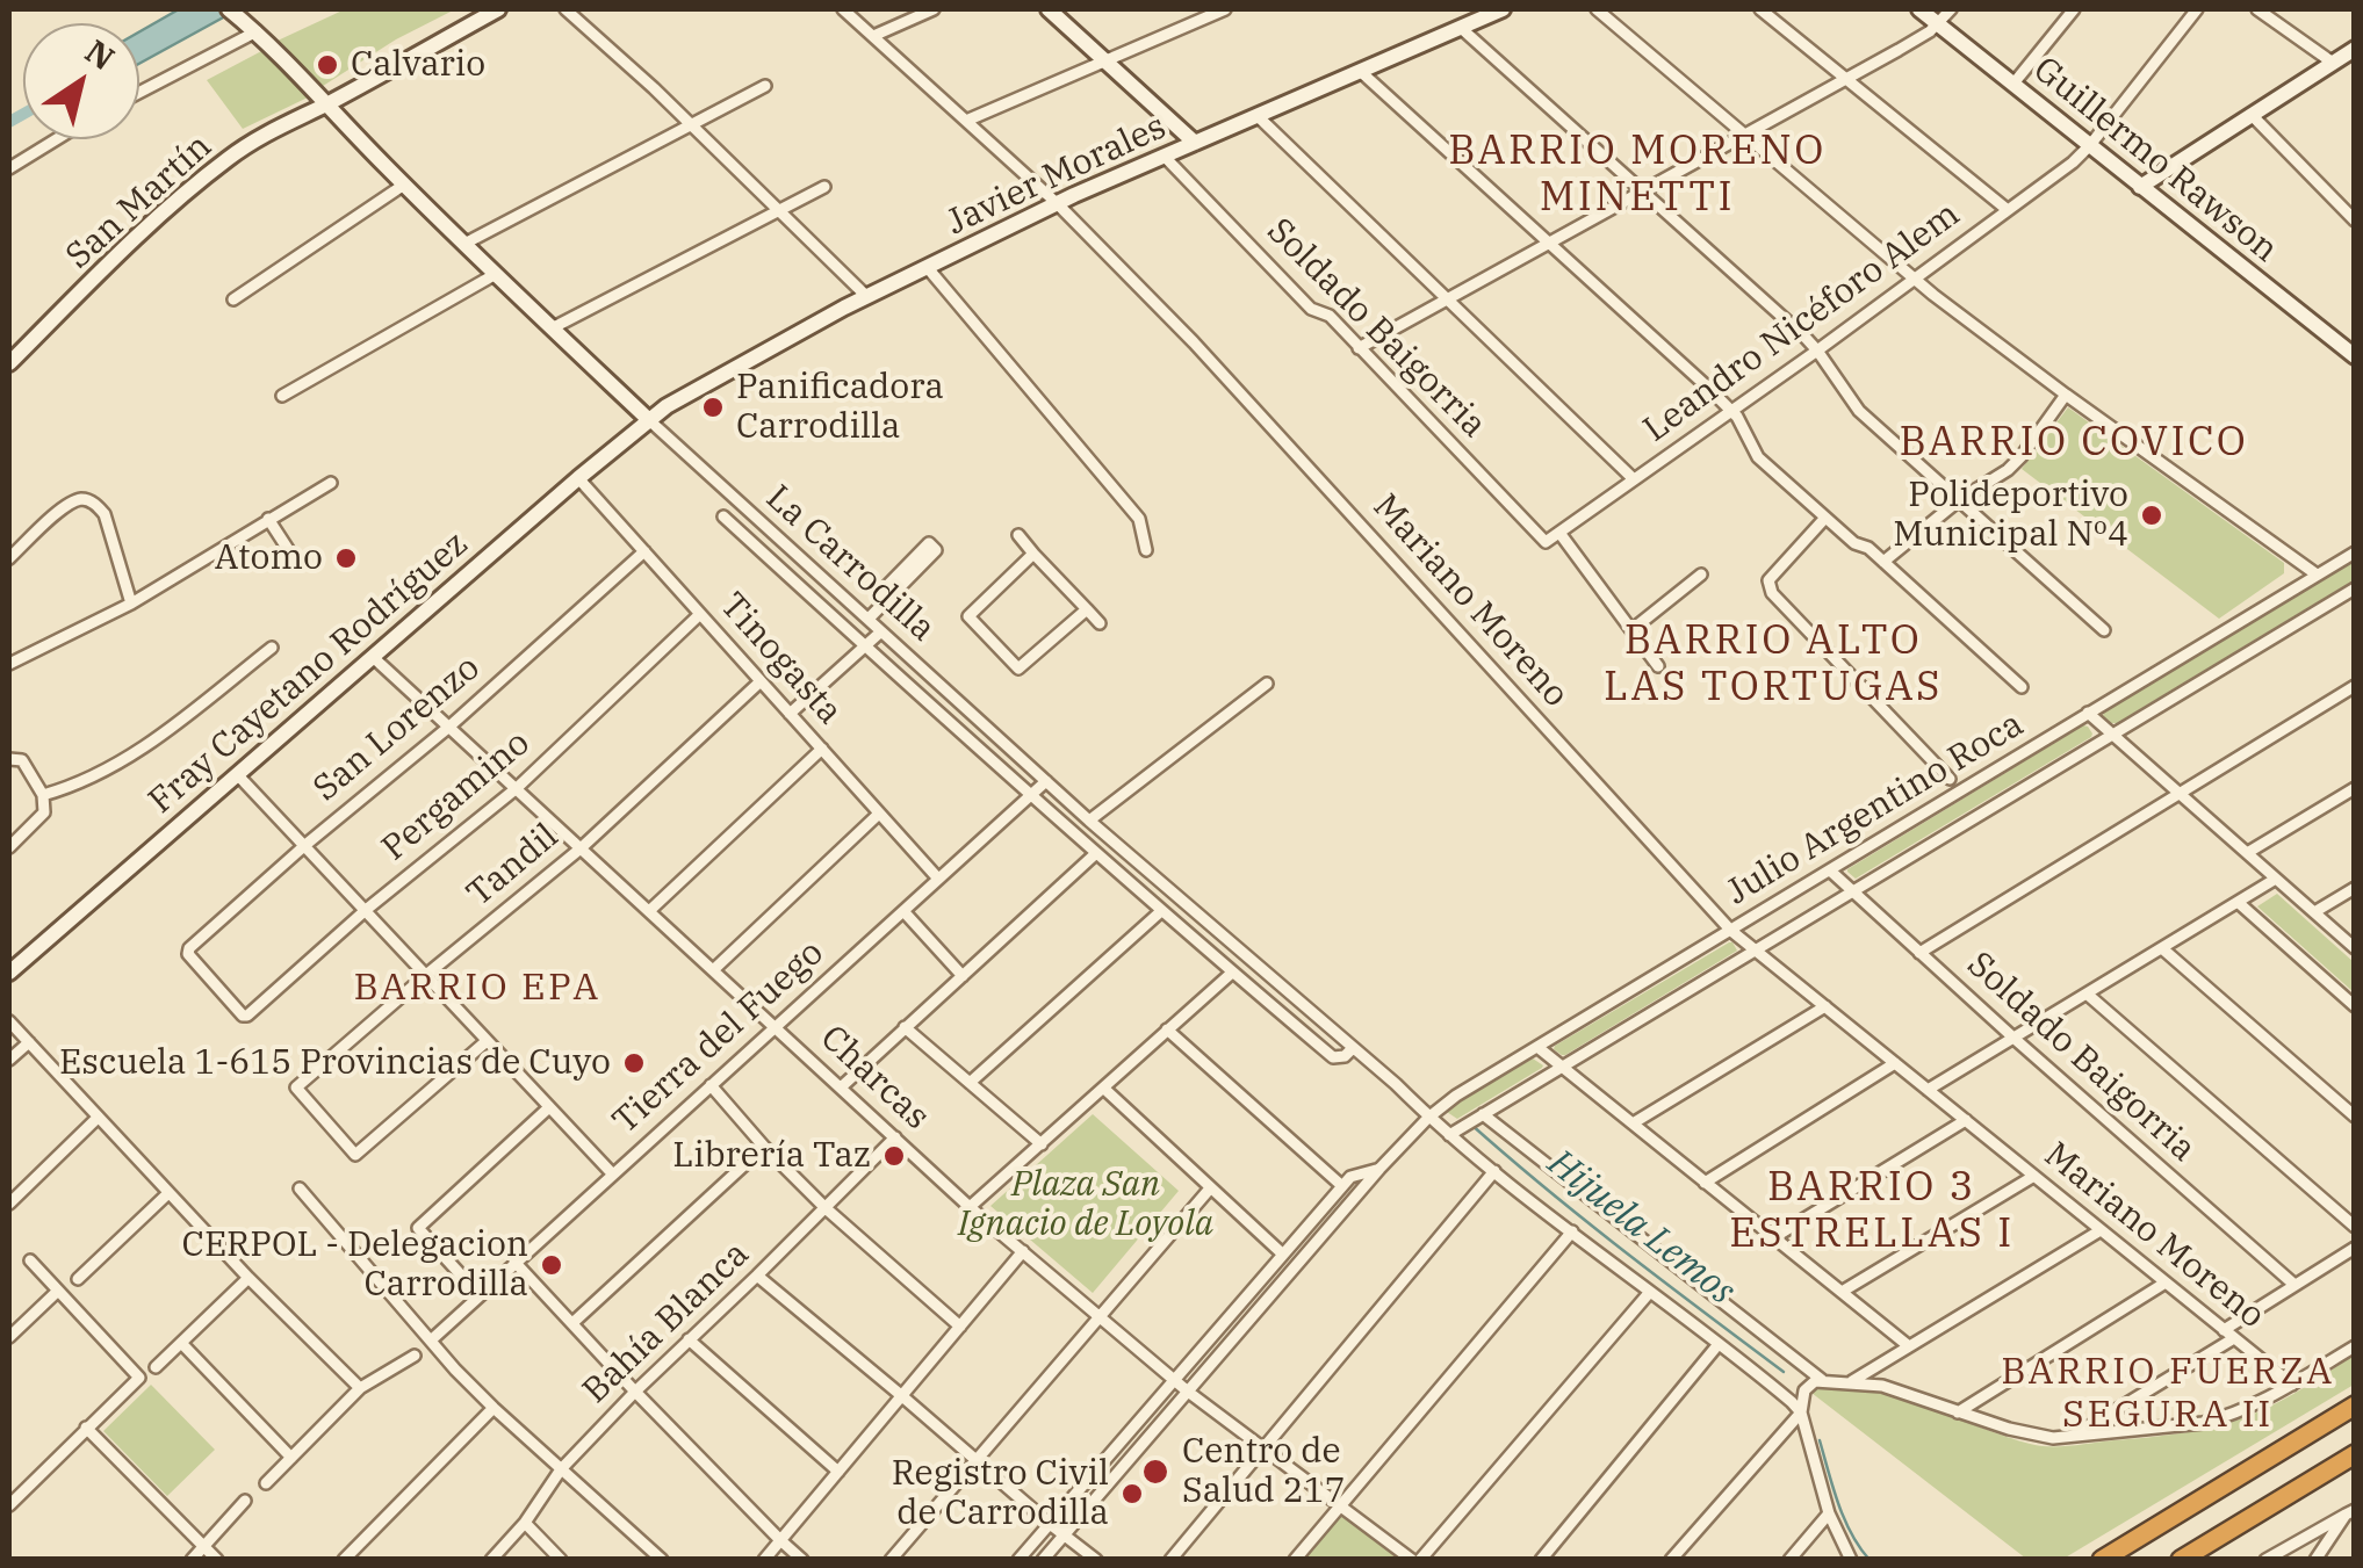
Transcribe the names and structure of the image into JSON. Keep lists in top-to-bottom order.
{
  "streets": {
    "street": [
      "Guillermo Rawson",
      "Javier Morales",
      "San Martín",
      "Leandro Nicéforo Alem",
      "Soldado Baigorria",
      "La Carrodilla",
      "Mariano Moreno",
      "Tinogasta",
      "Fray Cayetano Rodríguez",
      "San Lorenzo",
      "Pergamino",
      "Julio Argentino Roca",
      "Tandil",
      "Tierra del Fuego",
      "Charcas",
      "Bahía Blanca"
    ]
  },
  "crossings": [
    ["Guillermo Rawson", "Leandro Nicéforo Alem"],
    ["Javier Morales", "Soldado Baigorria"],
    ["Javier Morales", "La Carrodilla"],
    ["Javier Morales", "Mariano Moreno"],
    ["Javier Morales", "Fray Cayetano Rodríguez"],
    ["San Martín", "La Carrodilla"],
    ["Leandro Nicéforo Alem", "Soldado Baigorria"],
    ["Soldado Baigorria", "Julio Argentino Roca"],
    ["La Carrodilla", "Fray Cayetano Rodríguez"],
    ["La Carrodilla", "Julio Argentino Roca"],
    ["La Carrodilla", "Tierra del Fuego"],
    ["Mariano Moreno", "Julio Argentino Roca"],
    ["Tinogasta", "Fray Cayetano Rodríguez"],
    ["Tinogasta", "San Lorenzo"],
    ["Tinogasta", "Pergamino"],
    ["Tinogasta", "Tandil"],
    ["Tinogasta", "Tierra del Fuego"],
    ["Fray Cayetano Rodríguez", "Charcas"],
    ["San Lorenzo", "Pergamino"],
    ["San Lorenzo", "Charcas"],
    ["Pergamino", "Charcas"],
    ["Julio Argentino Roca", "Charcas"],
    ["Tandil", "Charcas"],
    ["Tierra del Fuego", "Charcas"],
    ["Charcas", "Bahía Blanca"]
  ],
  "districts": [
    "BARRIO MORENO MINETTI",
    "BARRIO COVICO",
    "BARRIO ALTO LAS TORTUGAS",
    "BARRIO EPA",
    "BARRIO 3 ESTRELLAS I",
    "BARRIO FUERZA SEGURA II"
  ],
  "water": ["Hijuela Lemos"],
  "parks": ["Plaza San Ignacio de Loyola"],
  "places": [
    "Calvario",
    "Panificadora Carrodilla",
    "Polideportivo Municipal Nº4",
    "Atomo",
    "Escuela 1-615 Provincias de Cuyo",
    "Librería Taz",
    "CERPOL - Delegacion Carrodilla",
    "Centro de Salud 217",
    "Registro Civil de Carrodilla"
  ],
  "north": "top right"
}
